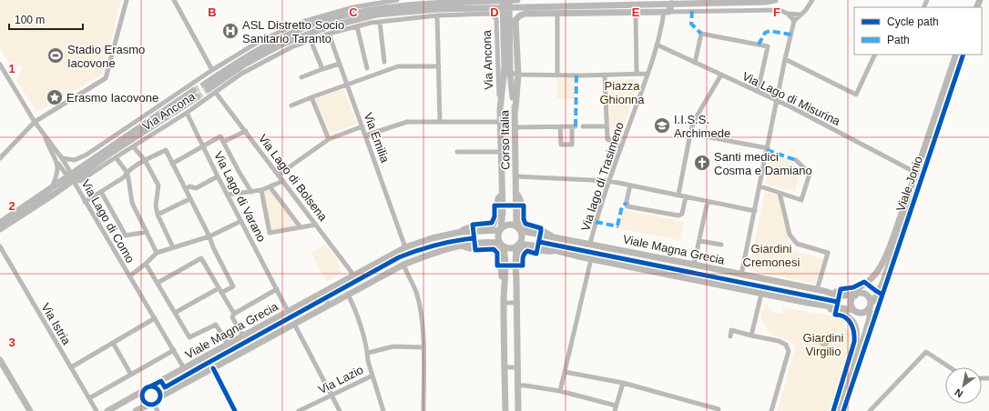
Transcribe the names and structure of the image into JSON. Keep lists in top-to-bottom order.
{
  "streets": {
    "main road": ["Viale Jonio", "Viale Magna Grecia"],
    "street": [
      "Via Ancona",
      "Via Lago di Misurina",
      "Via Emilia",
      "Corso Italia",
      "Via lago di Trasimeno",
      "Via Lago di Bolsena",
      "Via Lago di Varano",
      "Via Lago di Como",
      "Via Istria",
      "Via Lazio"
    ]
  },
  "crossings": [
    ["Via Ancona", "Via Emilia"],
    ["Via Ancona", "Corso Italia"],
    ["Via Ancona", "Via Lago di Bolsena"],
    ["Via Ancona", "Via Lago di Varano"],
    ["Via Ancona", "Via Lago di Como"],
    ["Via Lago di Misurina", "Via lago di Trasimeno"],
    ["Via Lago di Misurina", "Viale Jonio"],
    ["Via Emilia", "Viale Magna Grecia"],
    ["Corso Italia", "Viale Magna Grecia"],
    ["Via lago di Trasimeno", "Viale Magna Grecia"],
    ["Via Lago di Bolsena", "Viale Magna Grecia"],
    ["Viale Jonio", "Viale Magna Grecia"],
    ["Via Lago di Varano", "Via Lago di Como"],
    ["Via Lago di Varano", "Viale Magna Grecia"],
    ["Via Lago di Como", "Viale Magna Grecia"],
    ["Viale Magna Grecia", "Via Lazio"]
  ],
  "parks": ["Piazza Ghionna", "Giardini Cremonesi", "Giardini Virgilio"],
  "places": {
    "hospital": ["ASL Distretto Socio Sanitario Taranto"],
    "sports": ["Stadio Erasmo Iacovone"],
    "place": ["Erasmo Iacovone"],
    "school or university": ["I.I.S.S. Archimede"],
    "church": ["Santi medici Cosma e Damiano"]
  },
  "legend": ["Cycle path", "Path"],
  "scale_bar": "100 m",
  "north": "bottom left",
  "grid": {
    "columns": [
      "B",
      "C",
      "D",
      "E",
      "F"
    ],
    "rows": ["1", "2", "3"]
  }
}
